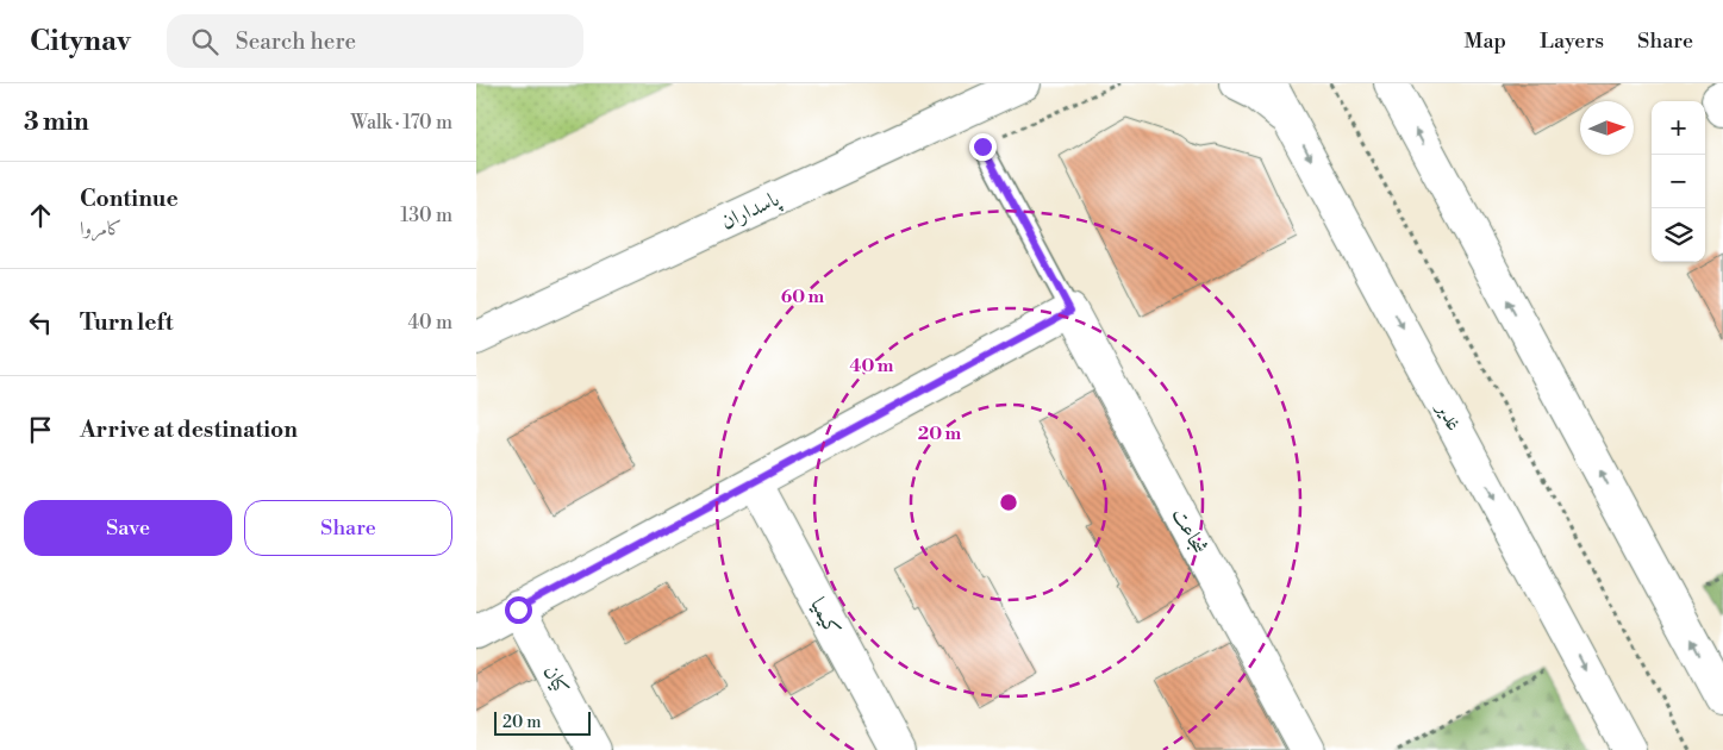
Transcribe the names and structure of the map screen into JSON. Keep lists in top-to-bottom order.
{
  "streets": {
    "main road": [
      "پاسداران",
      "غدیر",
      "شجاعت",
      "کیمیا",
      "کیان"
    ]
  },
  "scale_bar": "20 m",
  "north": "right",
  "page": {
    "header": "Citynav",
    "search": "Search here",
    "nav": ["Map", "Layers", "Share"],
    "heading": ["3 min", "Walk · 170 m"],
    "map_buttons": ["+", "−"],
    "list": [
      ["Continue", "کامروا", "130 m"],
      ["Turn left", "40 m"],
      "Arrive at destination"
    ],
    "buttons": ["Save", "Share"],
    "scale": "20 m"
  },
  "rings": ["60 m", "40 m", "20 m"]
}
